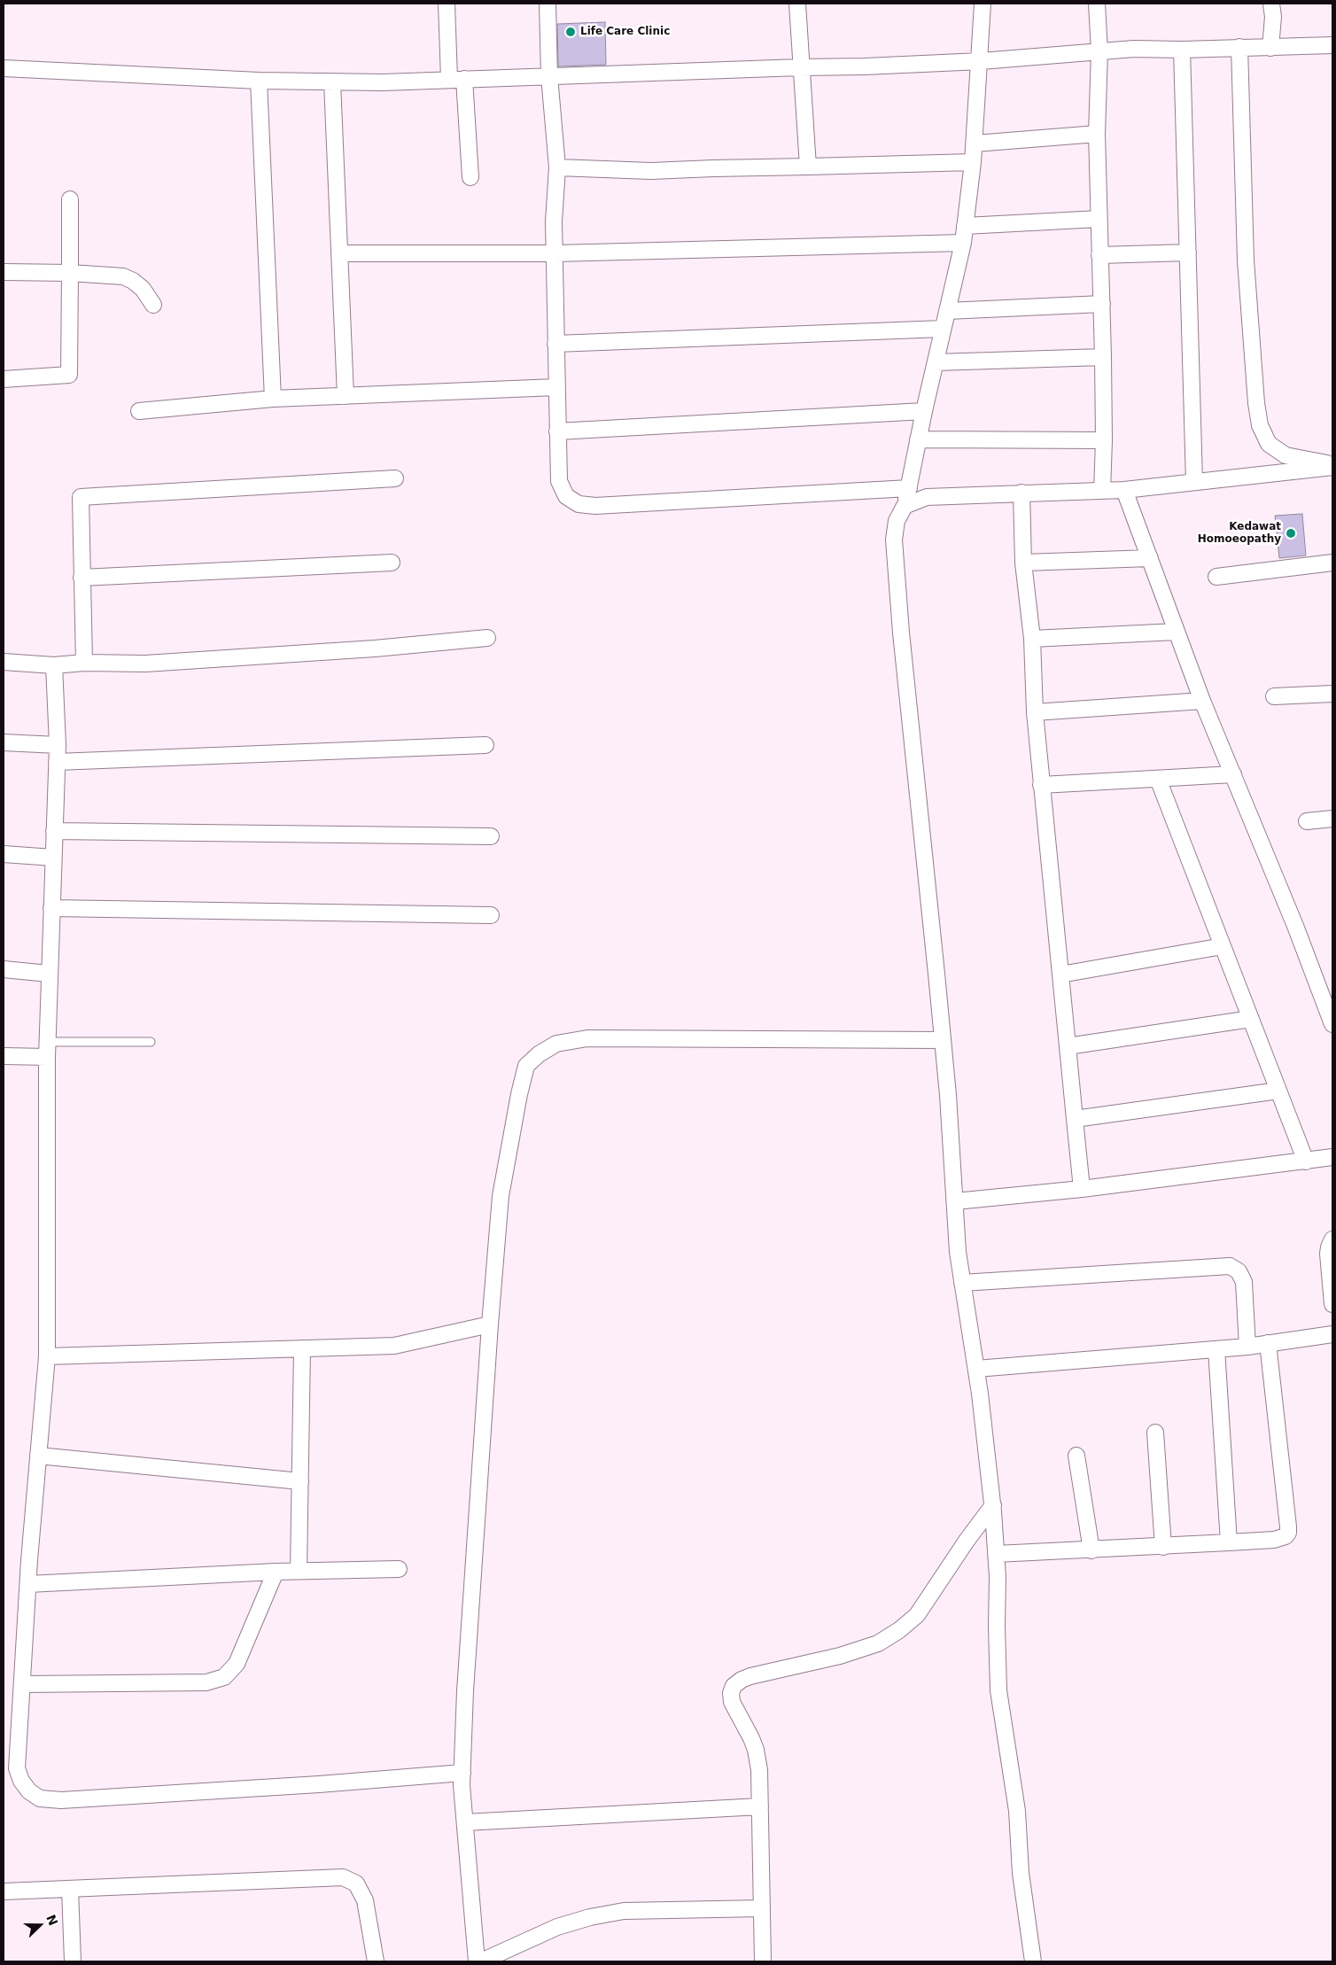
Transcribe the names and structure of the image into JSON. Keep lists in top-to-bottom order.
{
  "places": ["Life Care Clinic", "Kedawat Homoeopathy"],
  "north": "right"
}
